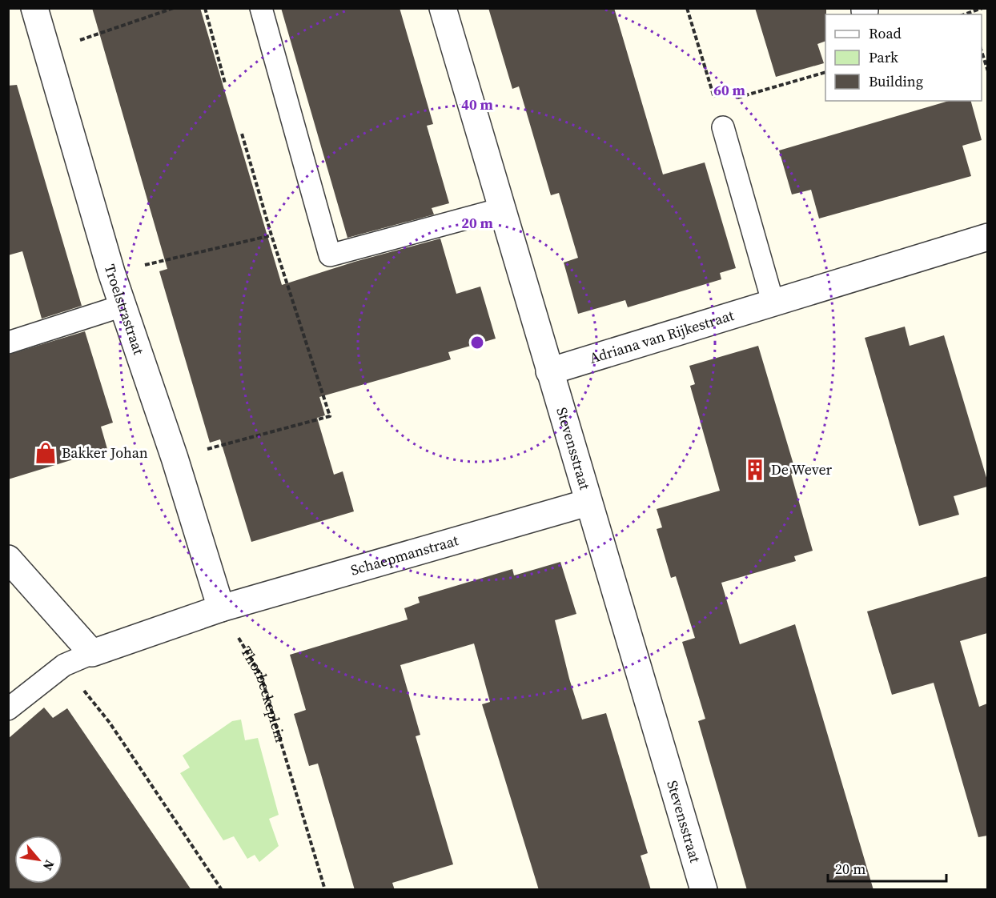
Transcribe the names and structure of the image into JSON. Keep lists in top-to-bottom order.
{
  "streets": {
    "street": [
      "Troelstrastraat",
      "Adriana van Rijkestraat",
      "Stevensstraat",
      "Schaepmanstraat"
    ],
    "path": ["Thorbeckeplein"]
  },
  "crossings": [
    ["Troelstrastraat", "Schaepmanstraat"],
    ["Troelstrastraat", "Thorbeckeplein"],
    ["Adriana van Rijkestraat", "Stevensstraat"],
    ["Stevensstraat", "Schaepmanstraat"],
    ["Schaepmanstraat", "Thorbeckeplein"]
  ],
  "places": {
    "shop": ["Bakker Johan"],
    "building": ["De Wever"]
  },
  "legend": ["Road", "Park", "Building"],
  "scale_bar": "20 m",
  "north": "bottom right",
  "rings": ["60 m", "40 m", "20 m"]
}
